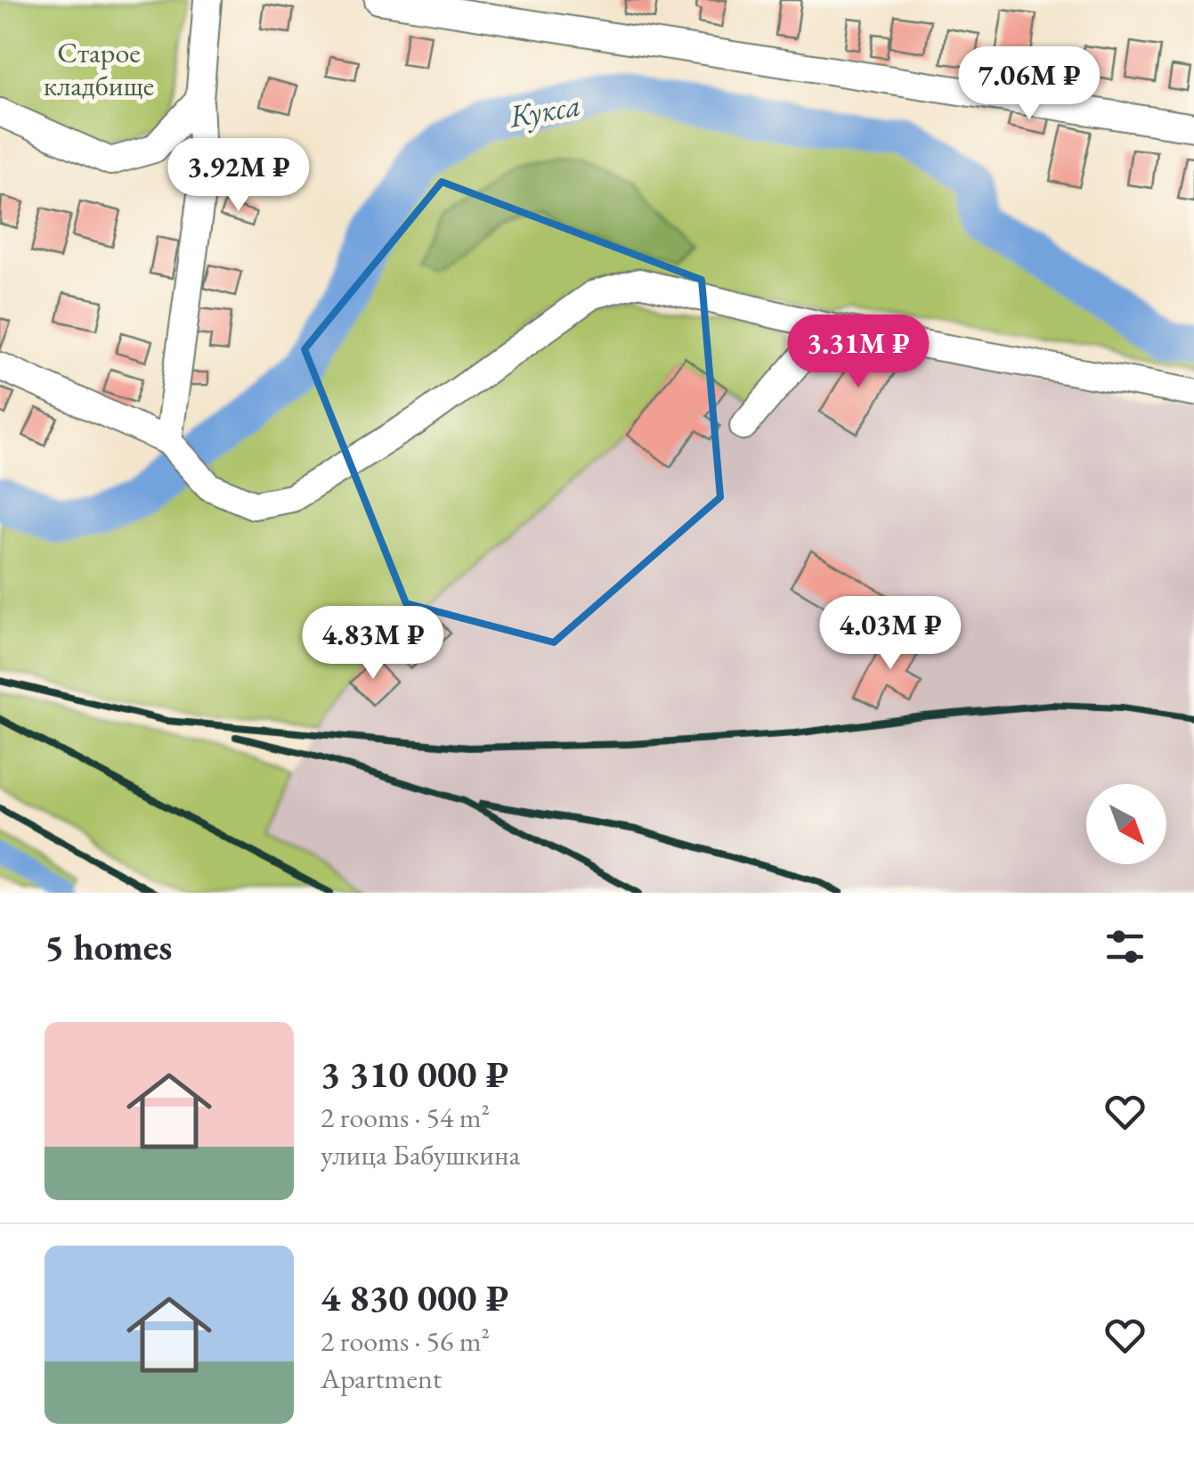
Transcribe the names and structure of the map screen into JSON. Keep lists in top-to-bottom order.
{
  "water": ["Кукса"],
  "parks": ["Старое кладбище"],
  "north": "bottom right",
  "page": {
    "price": [
      "7.06M ₽",
      "3.92M ₽",
      "3.31M ₽",
      "4.03M ₽",
      "4.83M ₽"
    ],
    "heading": "5 homes",
    "list": [
      {
        "name": "3 310 000 ₽",
        "note": "2 rooms · 54 m² · улица Бабушкина"
      },
      {
        "name": "4 830 000 ₽",
        "note": "2 rooms · 56 m² · Apartment"
      }
    ]
  }
}
